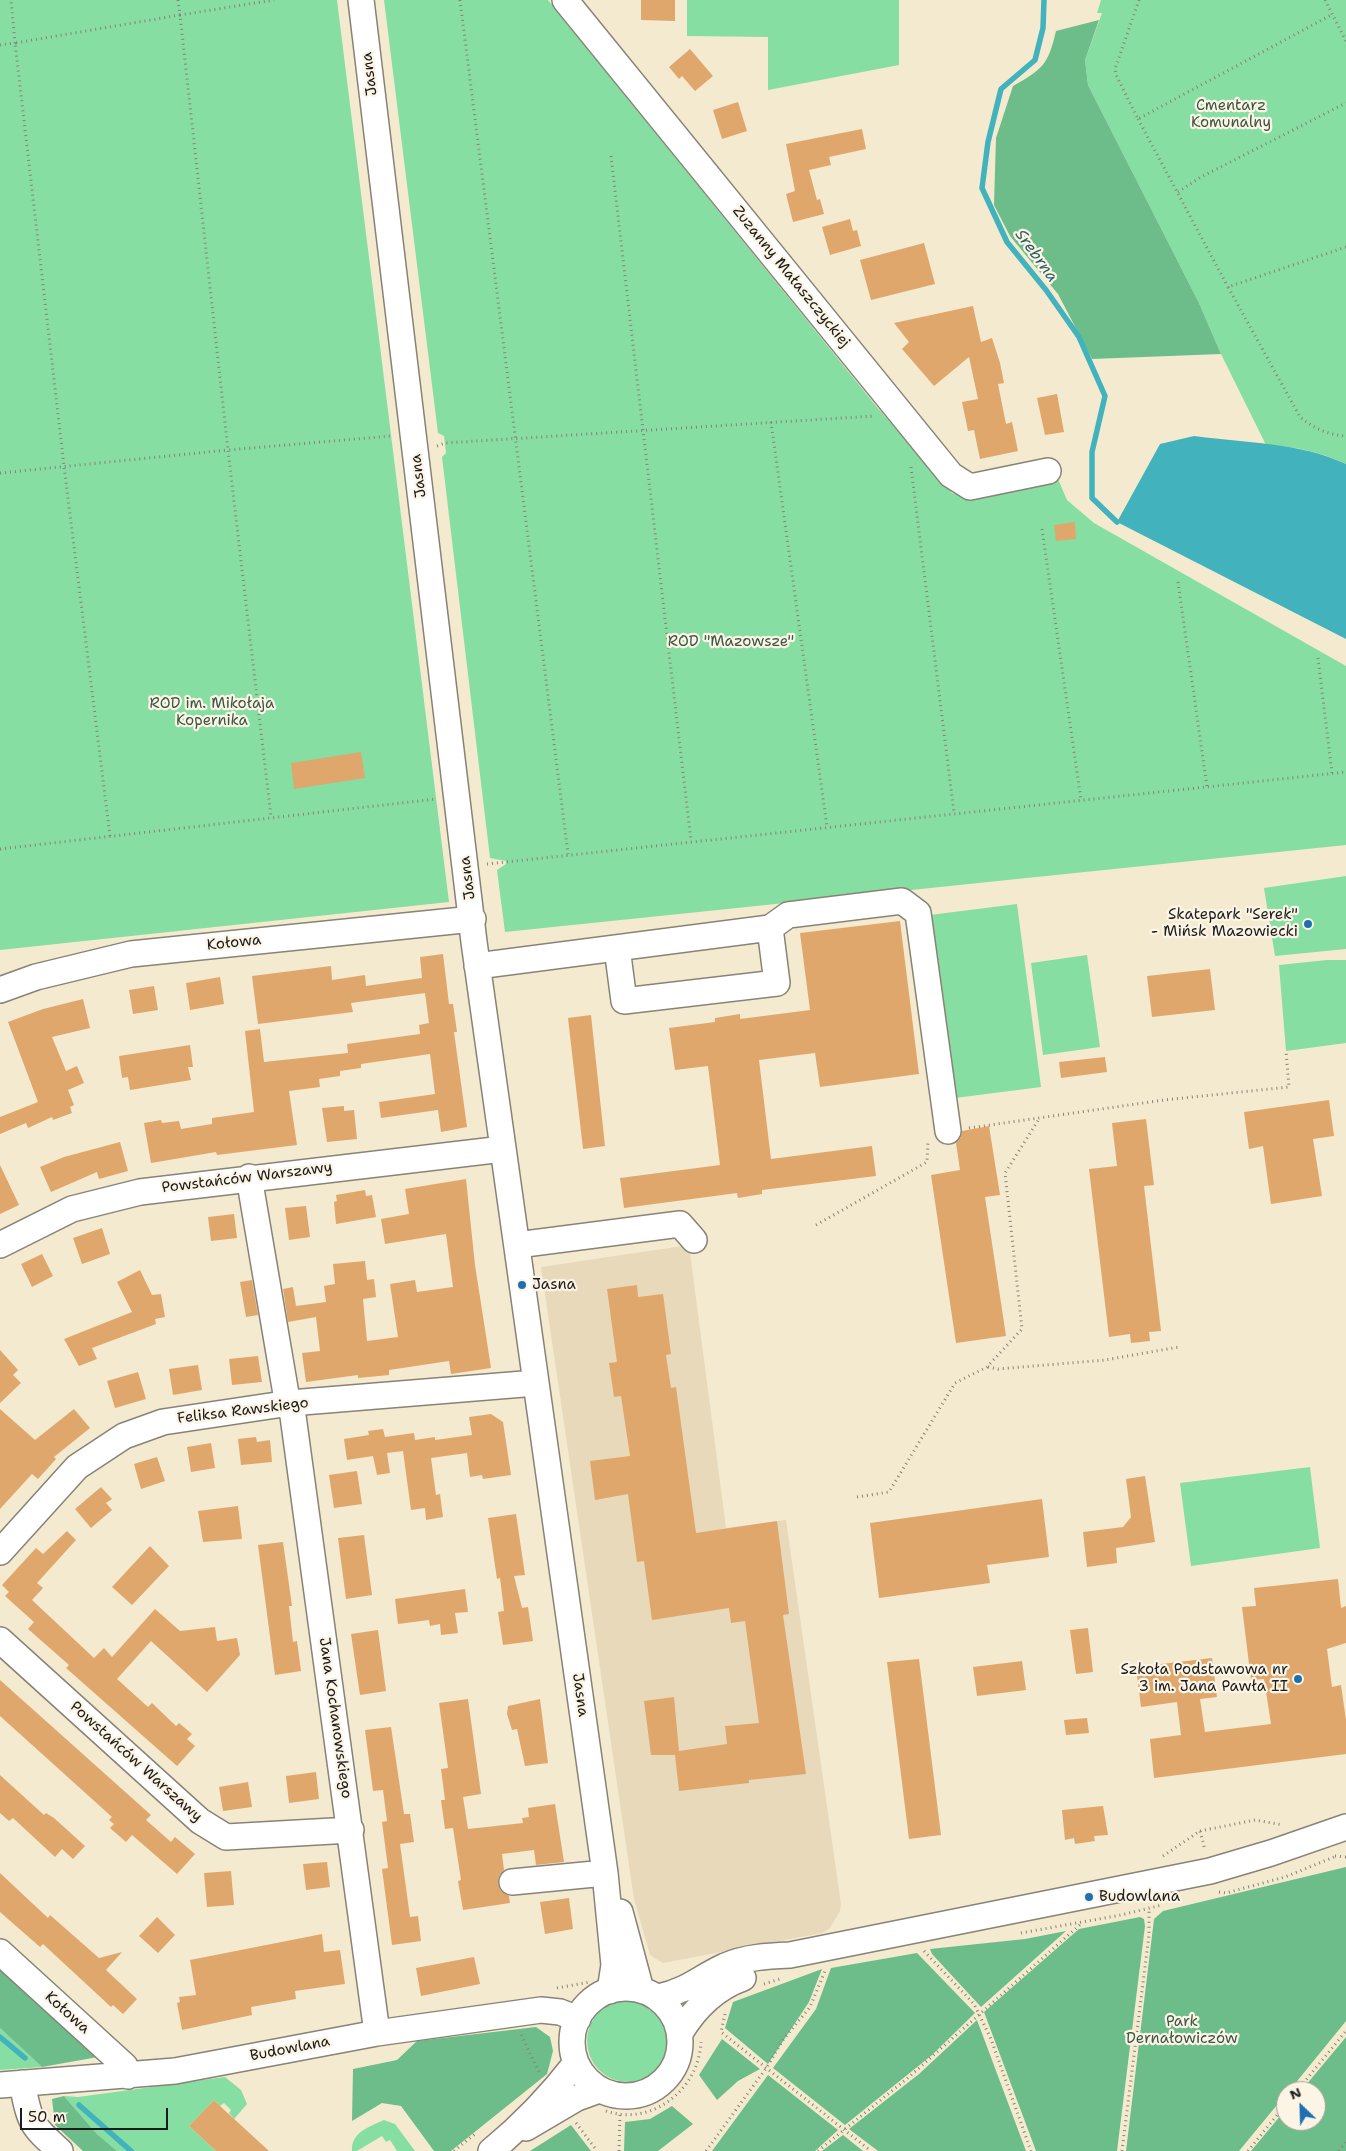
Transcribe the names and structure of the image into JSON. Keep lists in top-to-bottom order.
{
  "streets": {
    "street": [
      "Jasna",
      "Zuzanny Małaszczyckiej",
      "Kołowa",
      "Powstańców Warszawy",
      "Feliksa Rawskiego",
      "Jana Kochanowskiego",
      "Budowlana"
    ]
  },
  "crossings": [
    ["Jasna", "Kołowa"],
    ["Jasna", "Powstańców Warszawy"],
    ["Jasna", "Feliksa Rawskiego"],
    ["Jasna", "Budowlana"],
    ["Kołowa", "Budowlana"],
    ["Powstańców Warszawy", "Jana Kochanowskiego"],
    ["Feliksa Rawskiego", "Jana Kochanowskiego"],
    ["Jana Kochanowskiego", "Budowlana"]
  ],
  "water": ["Srebrna"],
  "parks": [
    "Cmentarz Komunalny",
    "ROD \"Mazowsze\"",
    "ROD im. Mikołaja Kopernika",
    "Park Dernałowiczów"
  ],
  "places": [
    "Skatepark \"Serek\" - Mińsk Mazowiecki",
    "Jasna",
    "Szkoła Podstawowa nr 3 im. Jana Pawła II",
    "Budowlana"
  ],
  "scale_bar": "50 m",
  "north": "top left"
}
